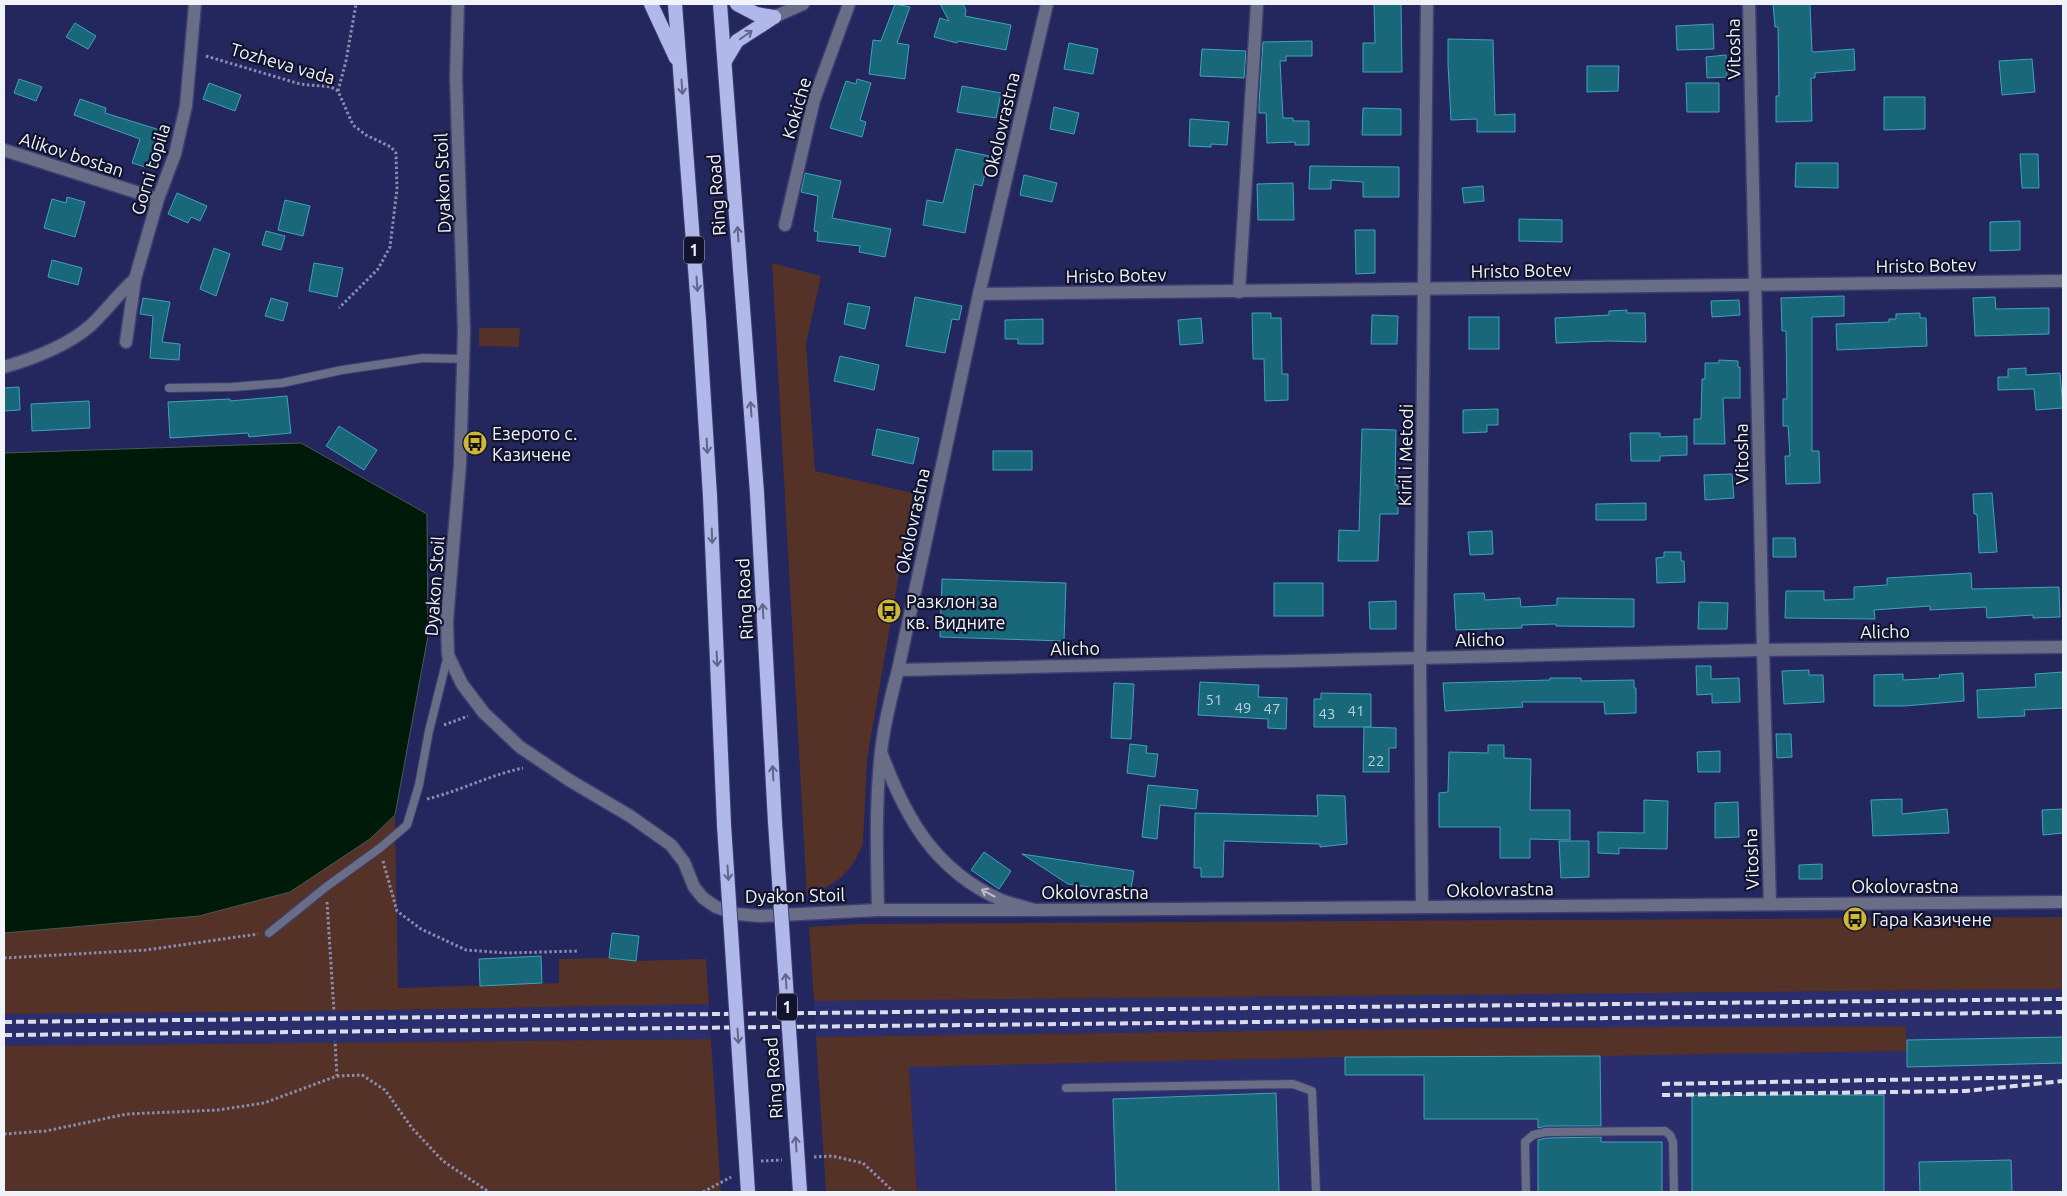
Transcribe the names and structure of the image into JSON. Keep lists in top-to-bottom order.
{
  "streets": {
    "highway": ["Ring Road", "1"],
    "street": [
      "Vitosha",
      "Kokiche",
      "Okolovrastna",
      "Alikov bostan",
      "Gorni topila",
      "Dyakon Stoil",
      "Hristo Botev",
      "Kiril i Metodi",
      "Alicho"
    ],
    "path": ["Tozheva vada"]
  },
  "crossings": [
    ["Vitosha", "Okolovrastna"],
    ["Vitosha", "Hristo Botev"],
    ["Vitosha", "Alicho"],
    ["Tozheva vada", "Gorni topila"],
    ["Okolovrastna", "Dyakon Stoil"],
    ["Okolovrastna", "Hristo Botev"],
    ["Okolovrastna", "Kiril i Metodi"],
    ["Okolovrastna", "Alicho"],
    ["Alikov bostan", "Gorni topila"],
    ["Hristo Botev", "Kiril i Metodi"],
    ["Kiril i Metodi", "Alicho"]
  ],
  "places": {
    "bus stop": ["Езерото с. Казичене", "Разклон за кв. Видните", "Гара Казичене"]
  },
  "house_numbers": [
    "51",
    "49",
    "47",
    "41",
    "43",
    "22"
  ]
}
